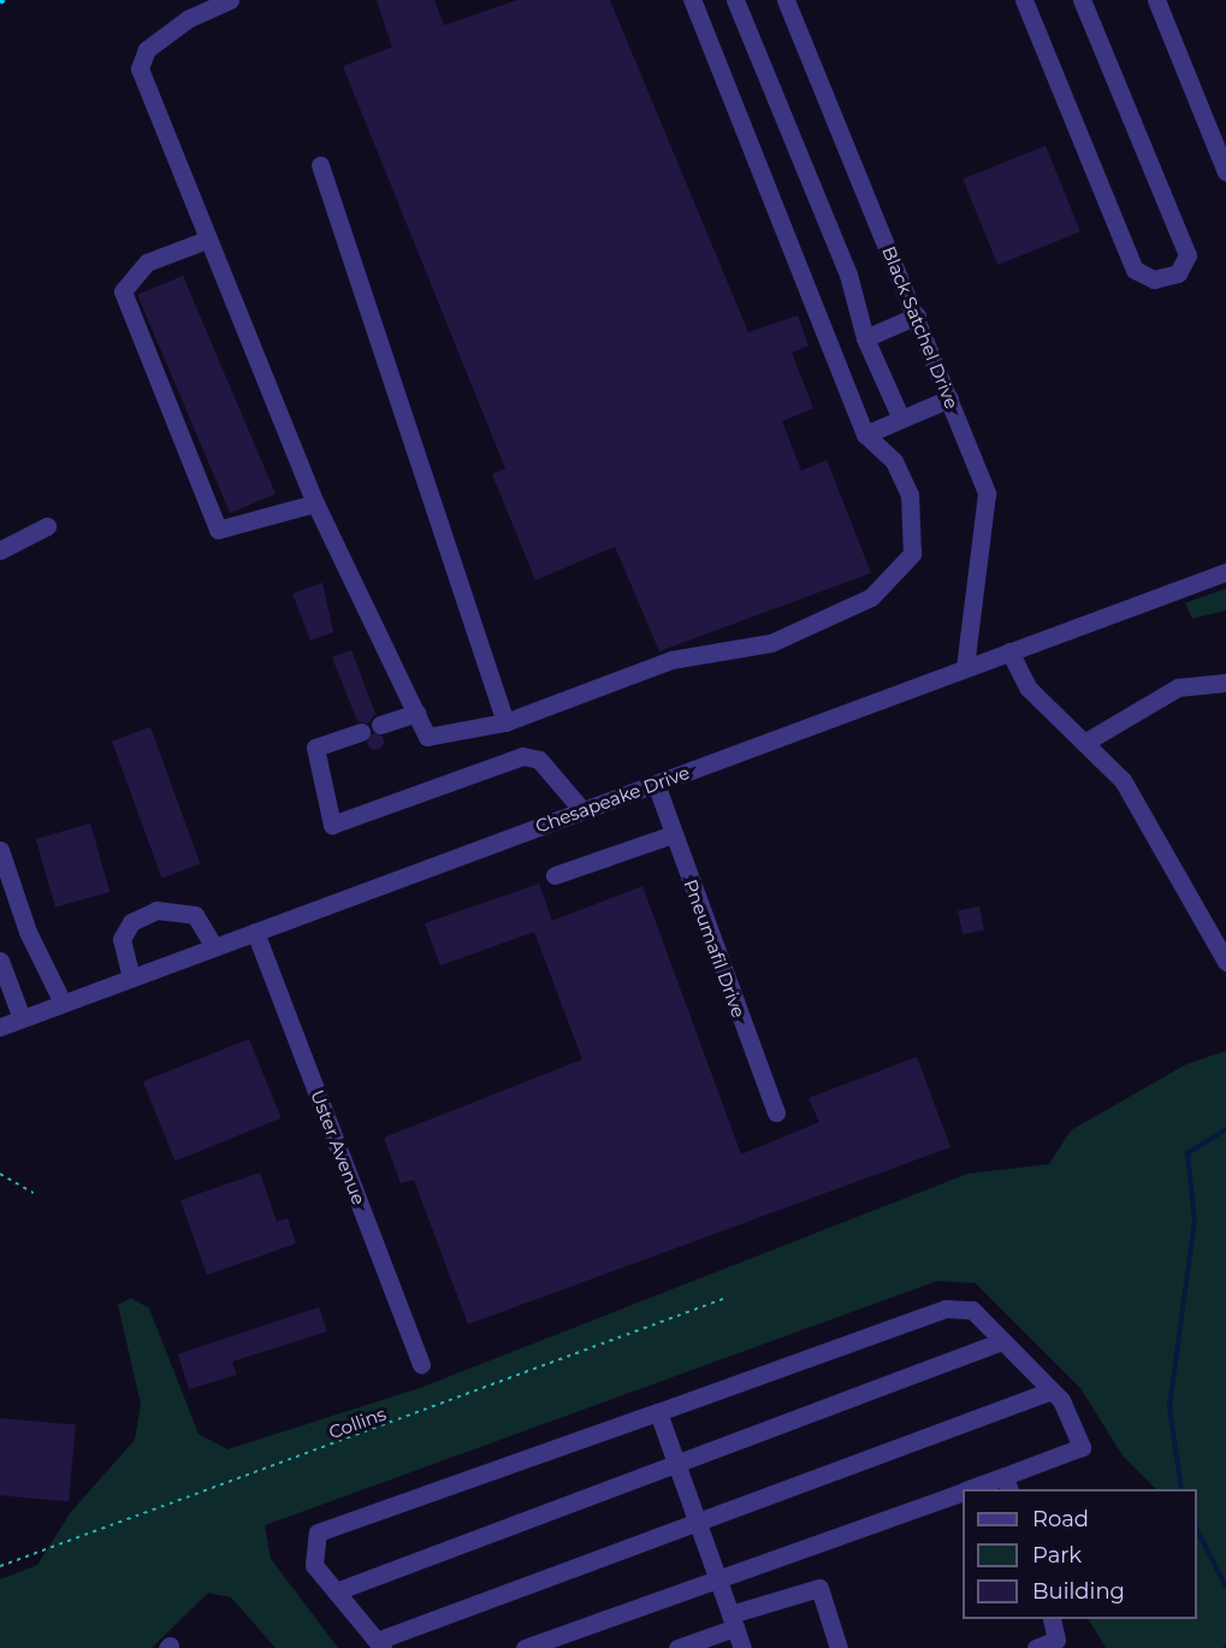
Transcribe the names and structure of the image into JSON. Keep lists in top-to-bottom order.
{
  "streets": {
    "street": [
      "Black Satchel Drive",
      "Chesapeake Drive",
      "Pneumafil Drive",
      "Uster Avenue"
    ],
    "path": ["Collins"]
  },
  "crossings": [
    ["Black Satchel Drive", "Chesapeake Drive"],
    ["Chesapeake Drive", "Pneumafil Drive"],
    ["Chesapeake Drive", "Uster Avenue"]
  ],
  "legend": ["Road", "Park", "Building"]
}
